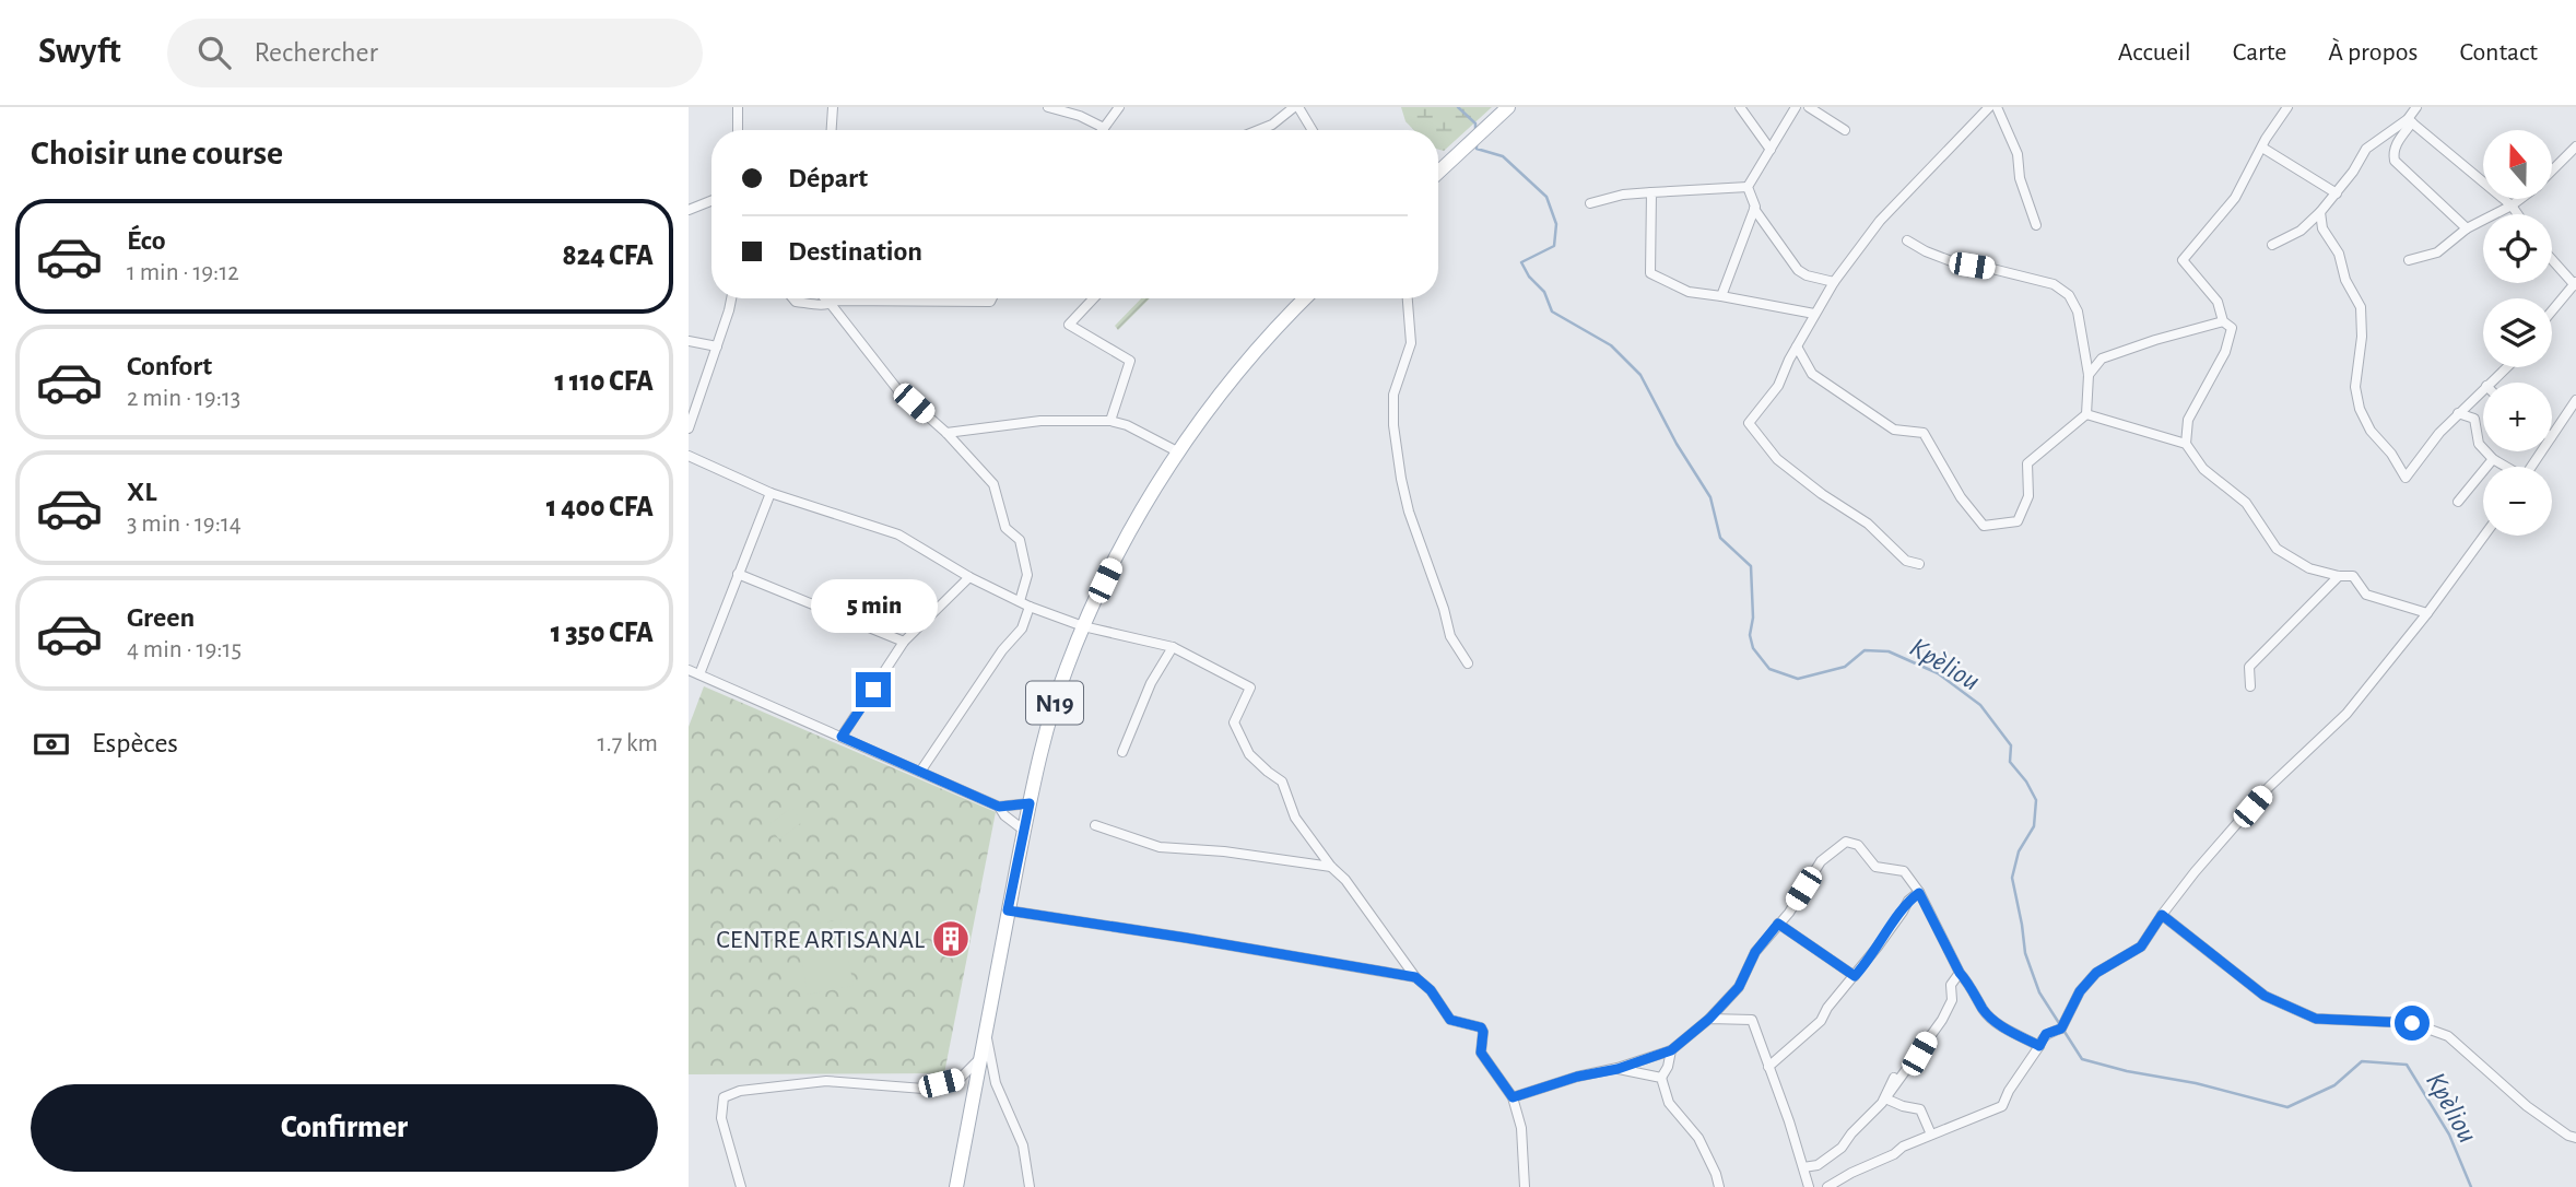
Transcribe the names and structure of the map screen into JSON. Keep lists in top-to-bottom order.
{
  "streets": {
    "main road": ["N19"]
  },
  "water": ["Kpèliou"],
  "places": {
    "building": ["CENTRE ARTISANAL"]
  },
  "north": "top",
  "page": {
    "header": "Swyft",
    "search": "Rechercher",
    "nav": [
      "Accueil",
      "Carte",
      "À propos",
      "Contact"
    ],
    "heading": "Choisir une course",
    "map_buttons": ["+", "−"],
    "banner": ["Départ", "Destination"],
    "list": [
      {
        "name": "Éco",
        "note": "1 min · 19:12",
        "value": "824 CFA"
      },
      {
        "name": "Confort",
        "note": "2 min · 19:13",
        "value": "1 110 CFA"
      },
      {
        "name": "XL",
        "note": "3 min · 19:14",
        "value": "1 400 CFA"
      },
      {
        "name": "Green",
        "note": "4 min · 19:15",
        "value": "1 350 CFA"
      }
    ],
    "bubble": "5 min",
    "pay": ["Espèces", "1.7 km"],
    "buttons": "Confirmer"
  }
}
